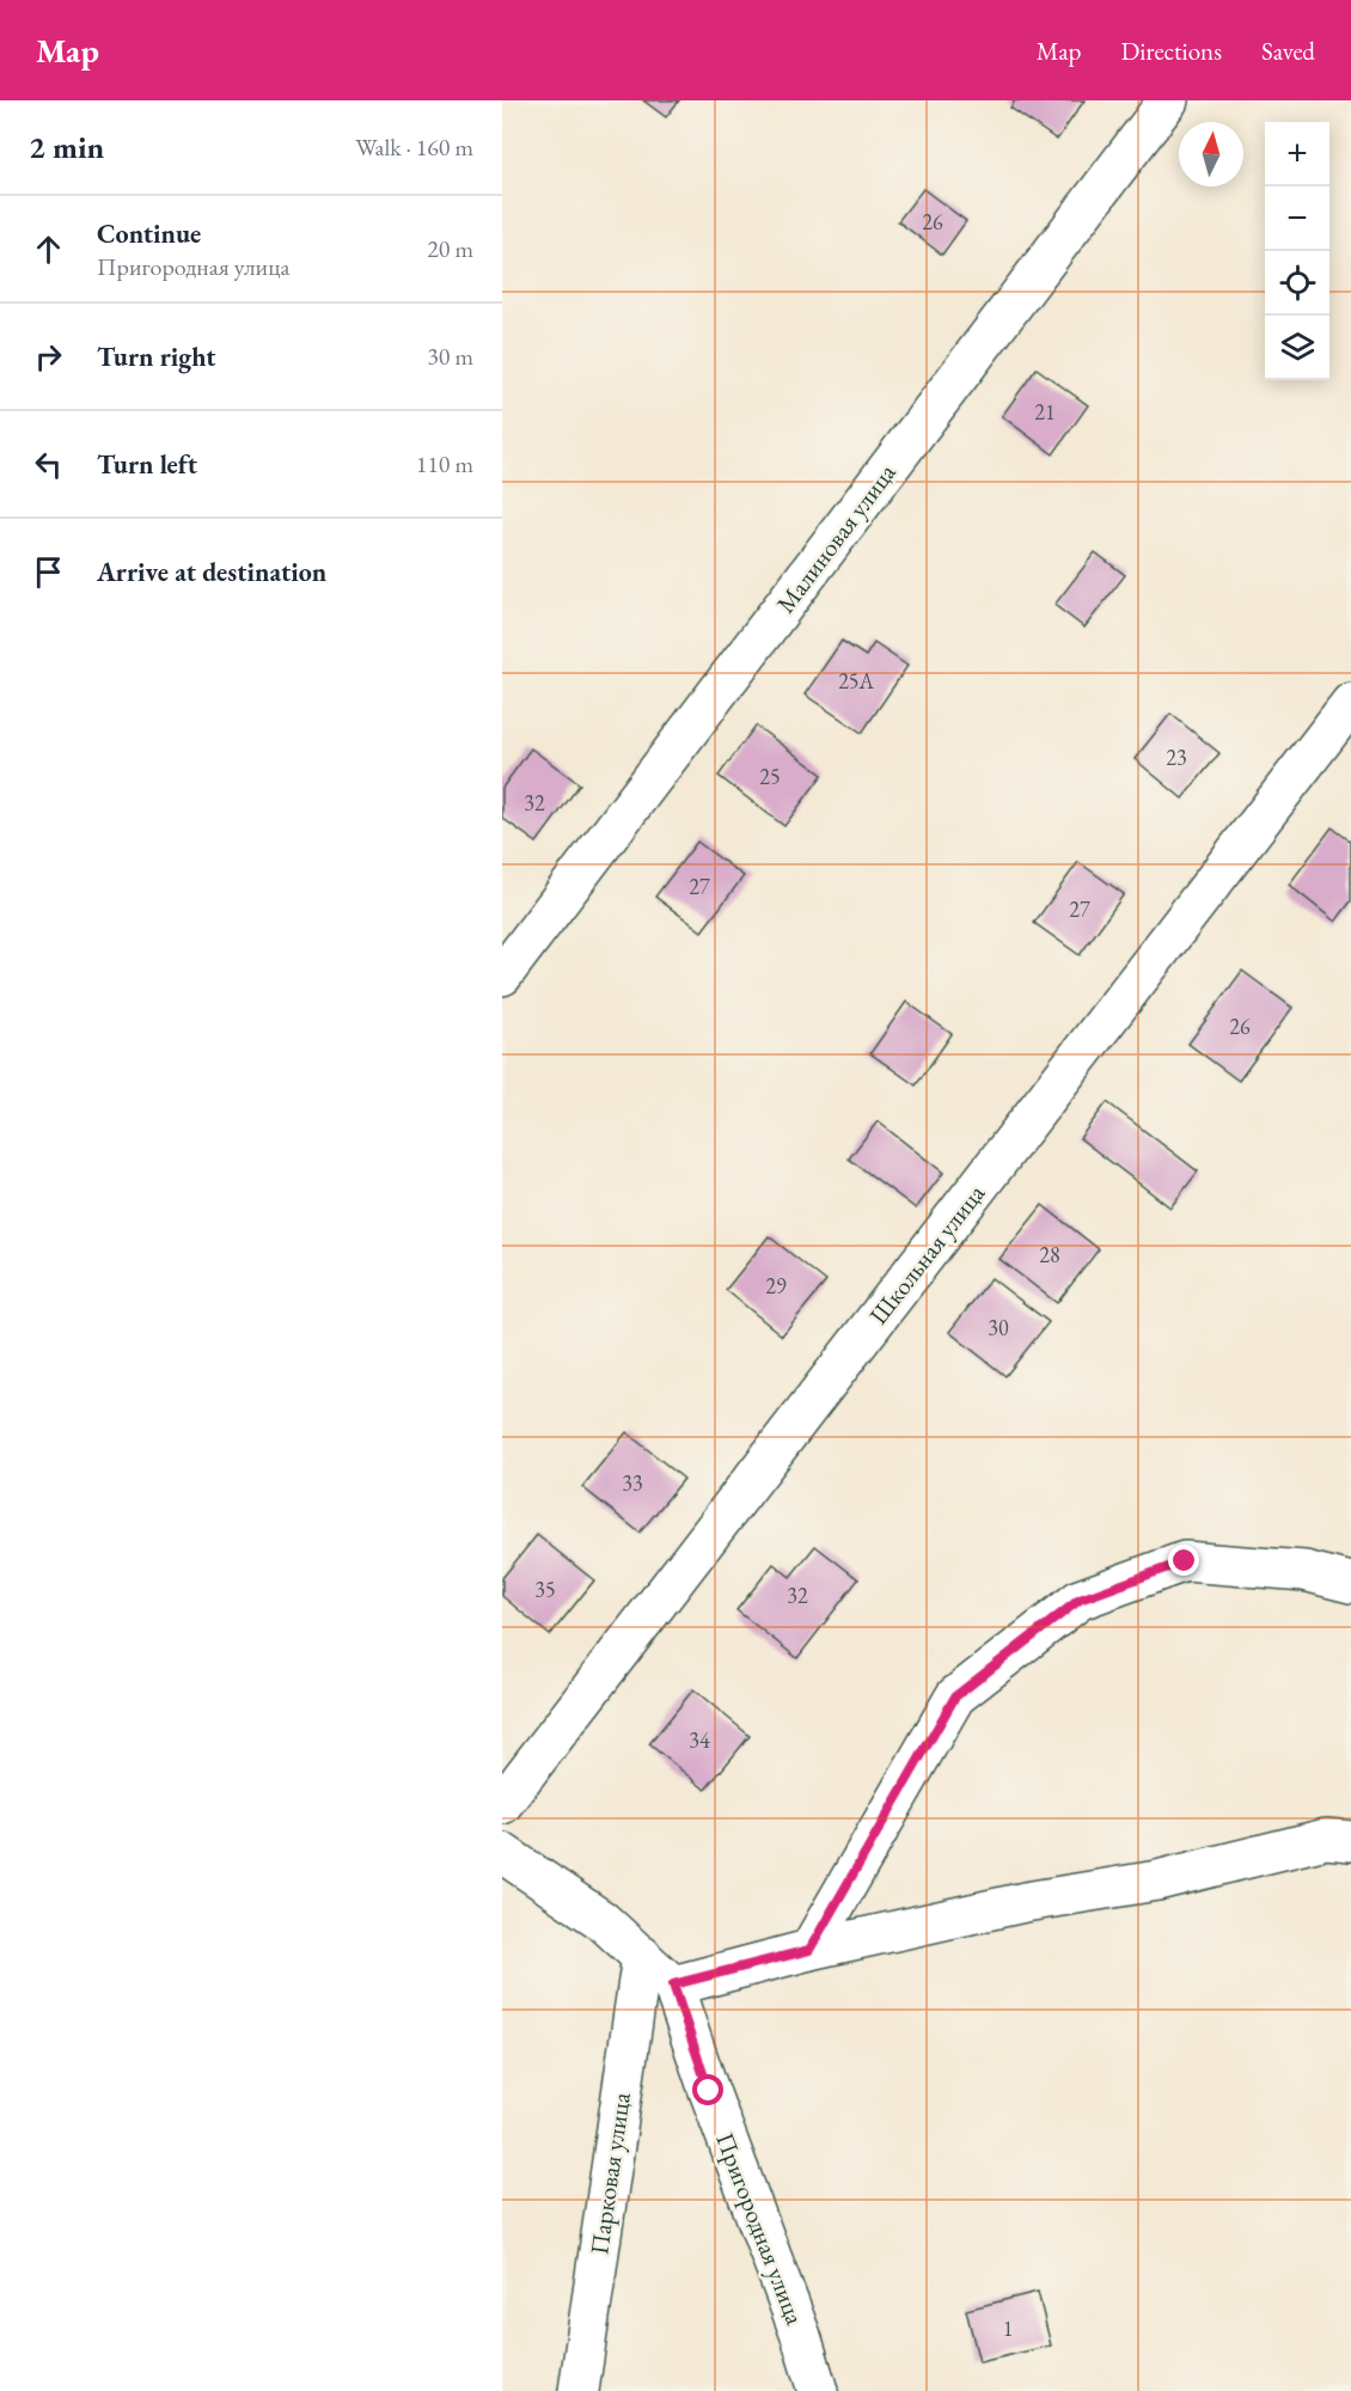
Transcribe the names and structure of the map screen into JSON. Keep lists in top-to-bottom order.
{
  "streets": {
    "street": [
      "Малиновая улица",
      "Школьная улица",
      "Парковая улица",
      "Пригородная улица"
    ]
  },
  "house_numbers": [
    "26",
    "21",
    "25А",
    "23",
    "25",
    "32",
    "27",
    "27",
    "26",
    "28",
    "29",
    "30",
    "33",
    "35",
    "32",
    "34",
    "1"
  ],
  "north": "top",
  "page": {
    "header": "Map",
    "nav": ["Map", "Directions", "Saved"],
    "heading": ["2 min", "Walk · 160 m"],
    "map_buttons": ["+", "−"],
    "list": [
      ["Continue", "Пригородная улица", "20 m"],
      ["Turn right", "30 m"],
      ["Turn left", "110 m"],
      "Arrive at destination"
    ]
  }
}
